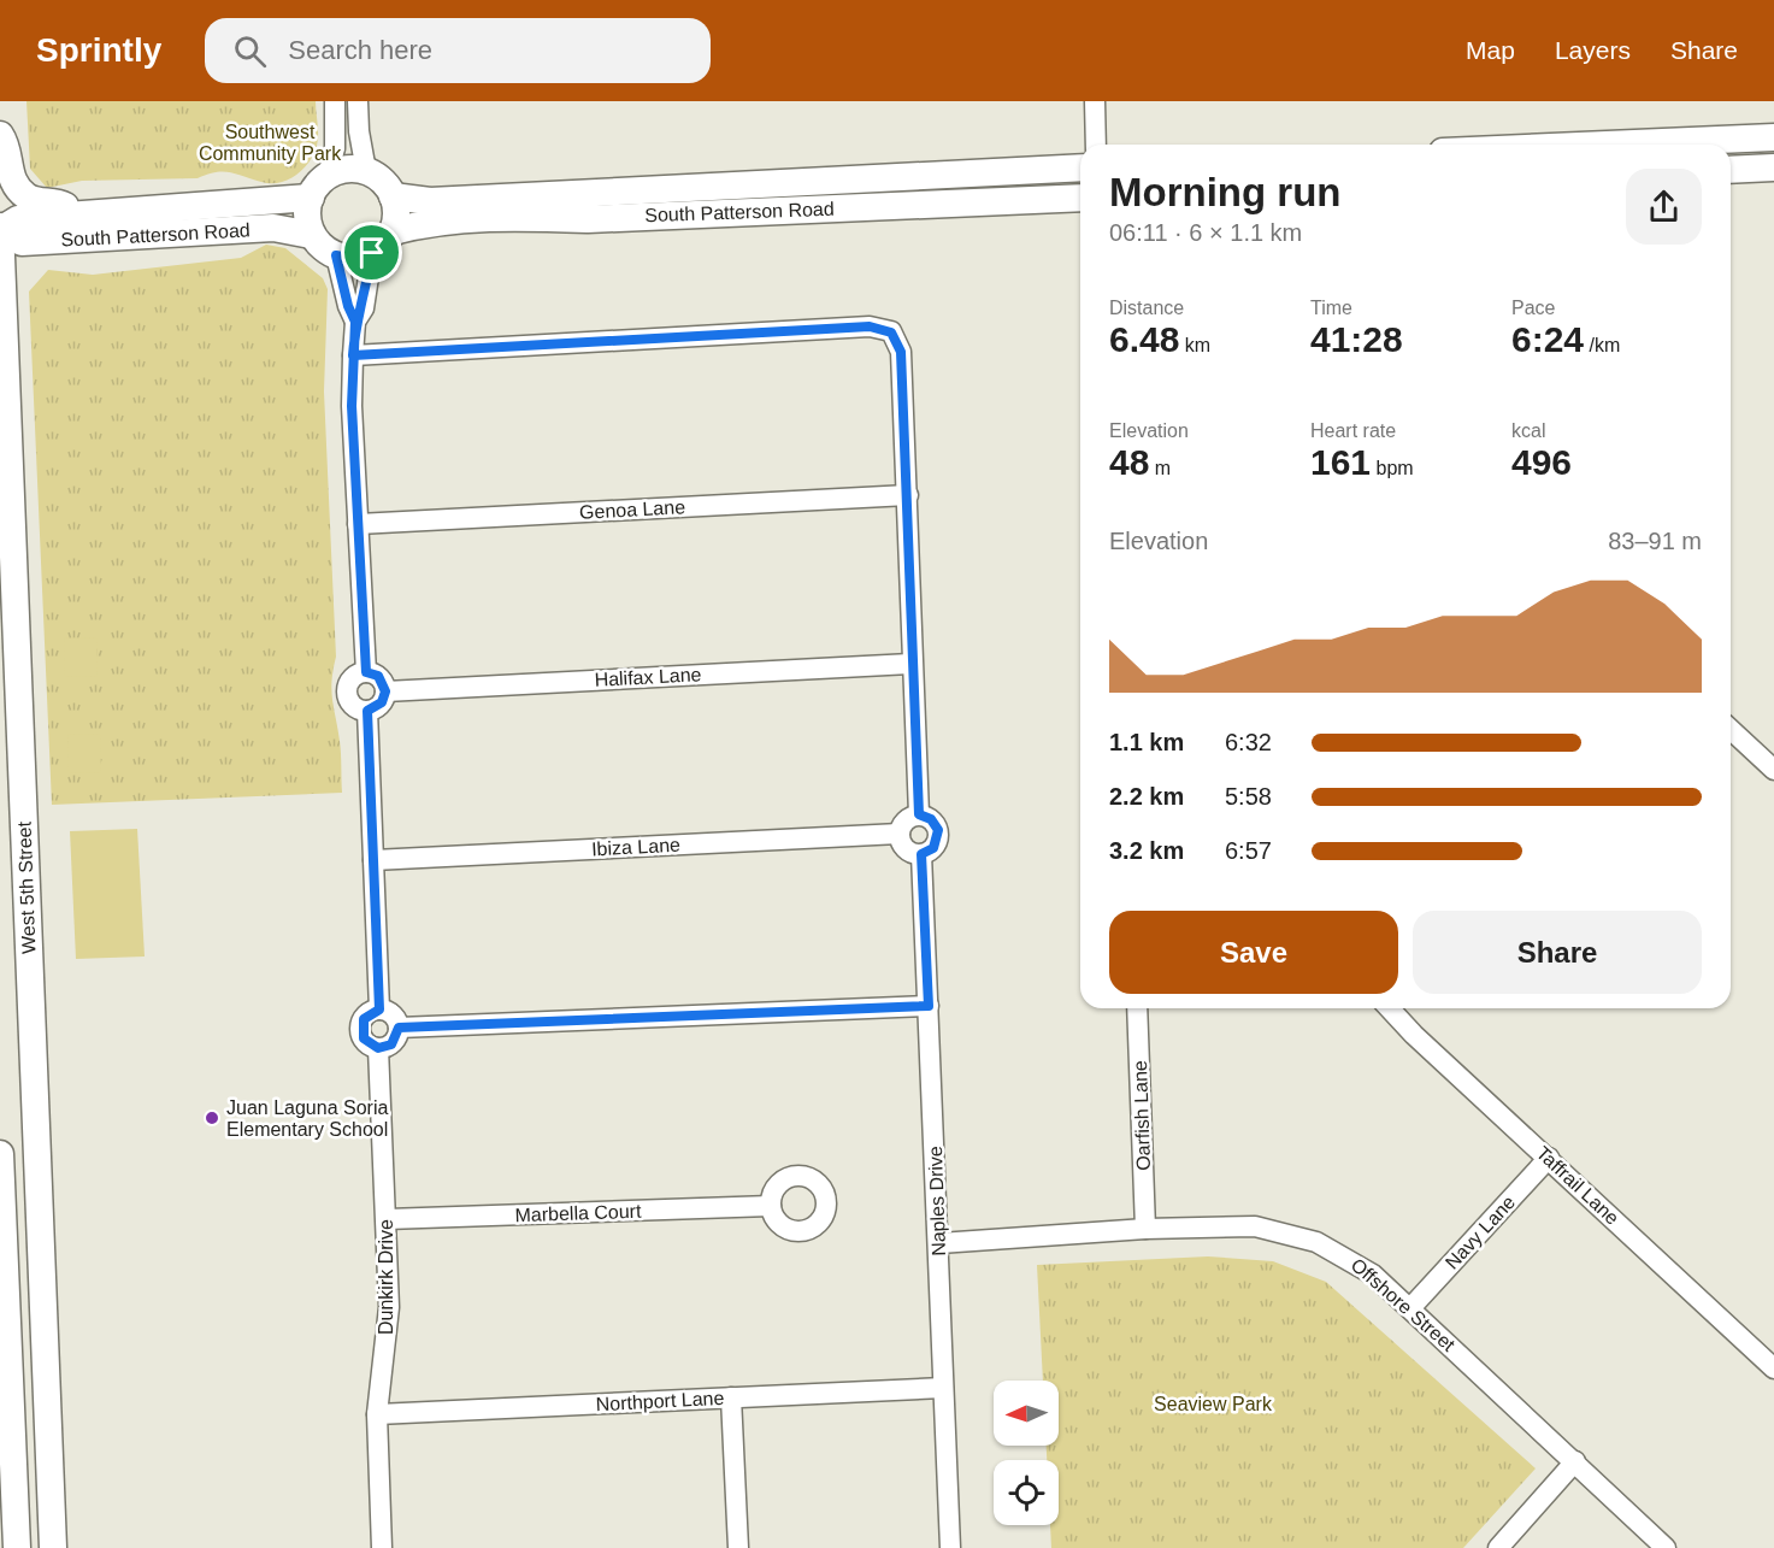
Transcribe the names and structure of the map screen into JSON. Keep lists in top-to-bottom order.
{
  "streets": {
    "street": [
      "South Patterson Road",
      "Genoa Lane",
      "Halifax Lane",
      "Ibiza Lane",
      "West 5th Street",
      "Oarfish Lane",
      "Taffrail Lane",
      "Naples Drive",
      "Marbella Court",
      "Navy Lane",
      "Dunkirk Drive",
      "Offshore Street",
      "Northport Lane"
    ]
  },
  "crossings": [
    ["South Patterson Road", "West 5th Street"],
    ["Ibiza Lane", "Naples Drive"],
    ["Oarfish Lane", "Offshore Street"],
    ["Taffrail Lane", "Navy Lane"],
    ["Naples Drive", "Offshore Street"],
    ["Naples Drive", "Northport Lane"],
    ["Marbella Court", "Dunkirk Drive"],
    ["Navy Lane", "Offshore Street"],
    ["Dunkirk Drive", "Northport Lane"]
  ],
  "parks": ["Southwest Community Park", "Seaview Park"],
  "places": ["Juan Laguna Soria Elementary School"],
  "north": "left",
  "page": {
    "header": "Sprintly",
    "search": "Search here",
    "nav": ["Map", "Layers", "Share"],
    "heading": ["Morning run", "06:11 · 6 × 1.1 km"],
    "stats": [
      ["Distance", "6.48 km"],
      ["Time", "41:28"],
      ["Pace", "6:24 /km"],
      ["Elevation", "48 m"],
      ["Heart rate", "161 bpm"],
      ["kcal", "496"]
    ],
    "chart": ["Elevation", "83–91 m"],
    "list": [
      {
        "name": "1.1 km",
        "note": "6:32"
      },
      {
        "name": "2.2 km",
        "note": "5:58"
      },
      {
        "name": "3.2 km",
        "note": "6:57"
      }
    ],
    "buttons": ["Save", "Share"]
  }
}
